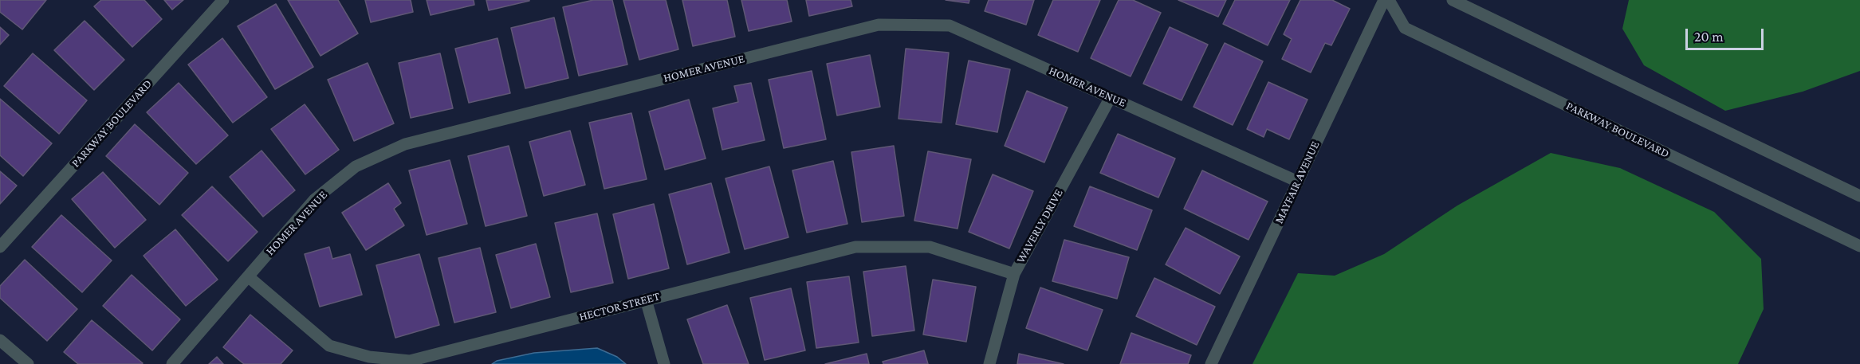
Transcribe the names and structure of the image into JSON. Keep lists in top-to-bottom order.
{
  "streets": {
    "street": [
      "HOMER AVENUE",
      "PARKWAY BOULEVARD",
      "MAYFAIR AVENUE",
      "WAVERLY DRIVE",
      "HECTOR STREET"
    ]
  },
  "crossings": [
    ["HOMER AVENUE", "MAYFAIR AVENUE"],
    ["HOMER AVENUE", "WAVERLY DRIVE"],
    ["HOMER AVENUE", "HECTOR STREET"],
    ["WAVERLY DRIVE", "HECTOR STREET"]
  ],
  "scale_bar": "20 m"
}
